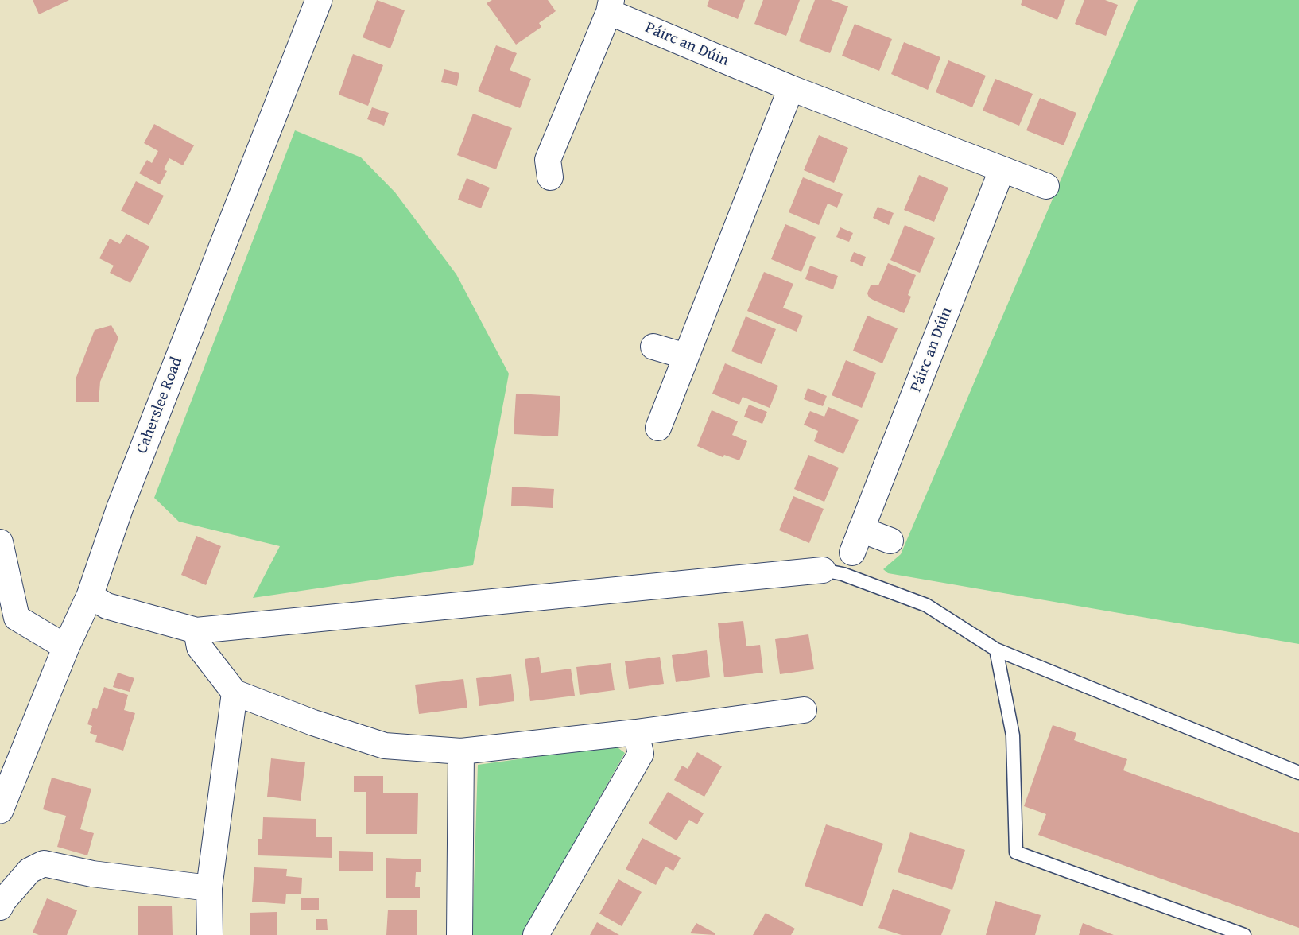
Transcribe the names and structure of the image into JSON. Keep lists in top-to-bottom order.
{
  "streets": {
    "main road": ["Caherslee Road"],
    "street": ["Páirc an Dúin"]
  }
}
